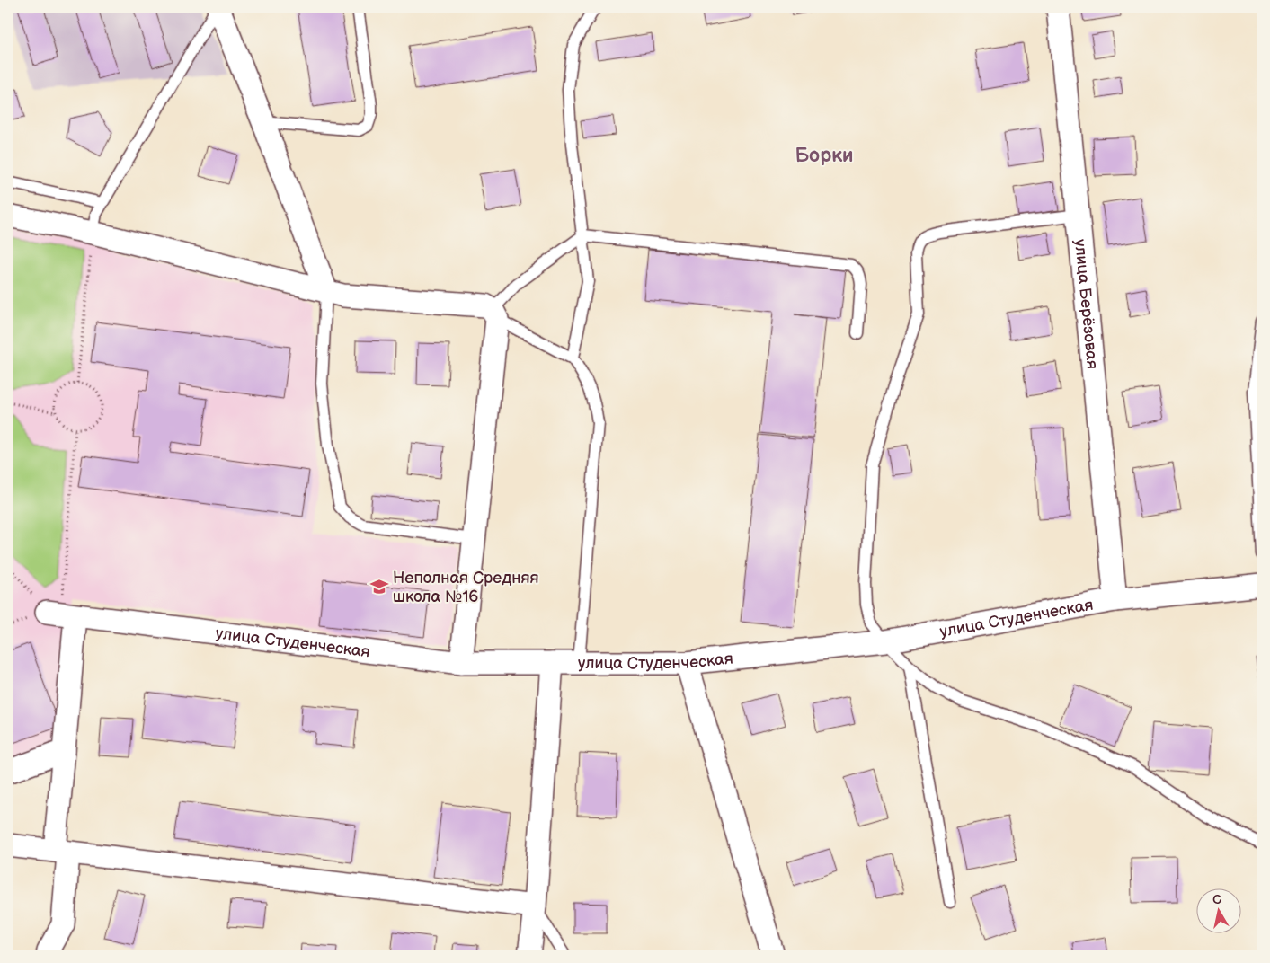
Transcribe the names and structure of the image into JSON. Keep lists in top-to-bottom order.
{
  "streets": {
    "street": ["улица Берёзовая", "улица Студенческая"]
  },
  "crossings": [
    ["улица Берёзовая", "улица Студенческая"]
  ],
  "districts": ["Борки"],
  "places": {
    "school or university": ["Неполная Средняя школа №16"]
  },
  "north": "top"
}
